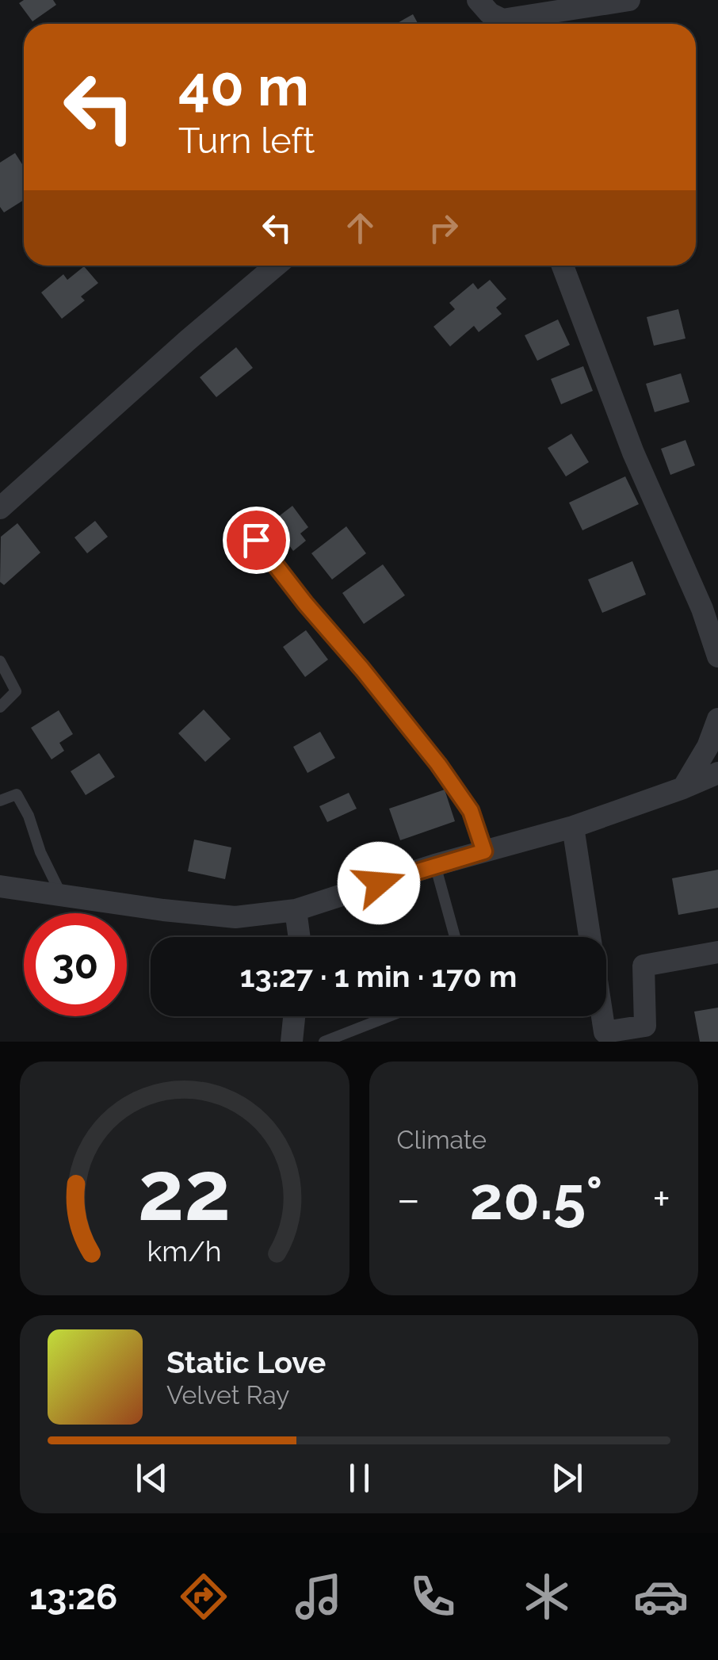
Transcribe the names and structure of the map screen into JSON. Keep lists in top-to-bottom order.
{
  "page": {
    "turn": ["40 m", "Turn left"],
    "limit": "30",
    "trip": "13:27 · 1 min · 170 m",
    "tile": "Climate",
    "heat": ["−", "20.5°", "+"],
    "song": ["Static Love", "Velvet Ray"],
    "tabs": "13:26",
    "gauge": ["22", "km/h"]
  }
}
